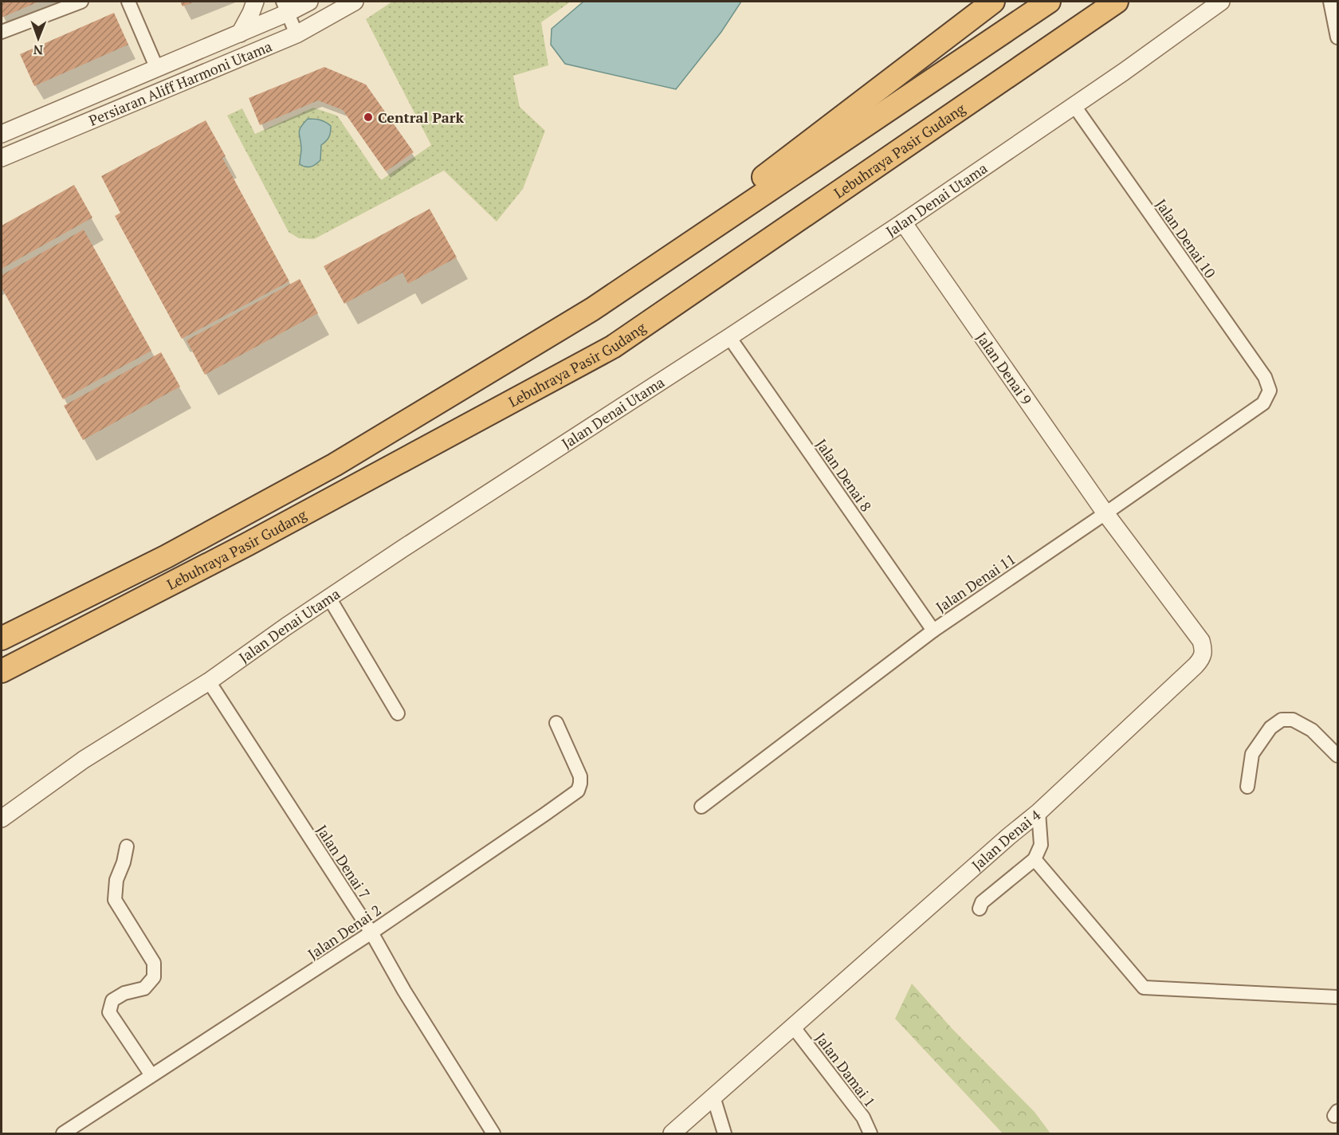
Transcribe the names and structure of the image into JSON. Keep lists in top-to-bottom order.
{
  "streets": {
    "highway": ["Lebuhraya Pasir Gudang"],
    "street": [
      "Persiaran Aliff Harmoni Utama",
      "Jalan Denai Utama",
      "Jalan Denai 10",
      "Jalan Denai 9",
      "Jalan Denai 8",
      "Jalan Denai 11",
      "Jalan Denai 4",
      "Jalan Denai 7",
      "Jalan Denai 2",
      "Jalan Damai 1"
    ]
  },
  "crossings": [
    ["Jalan Denai Utama", "Jalan Denai 10"],
    ["Jalan Denai Utama", "Jalan Denai 9"],
    ["Jalan Denai Utama", "Jalan Denai 8"],
    ["Jalan Denai Utama", "Jalan Denai 7"],
    ["Jalan Denai 10", "Jalan Denai 11"],
    ["Jalan Denai 9", "Jalan Denai 11"],
    ["Jalan Denai 9", "Jalan Denai 4"],
    ["Jalan Denai 8", "Jalan Denai 11"],
    ["Jalan Denai 11", "Jalan Denai 4"],
    ["Jalan Denai 4", "Jalan Damai 1"],
    ["Jalan Denai 7", "Jalan Denai 2"]
  ],
  "places": ["Central Park"],
  "north": "bottom"
}
